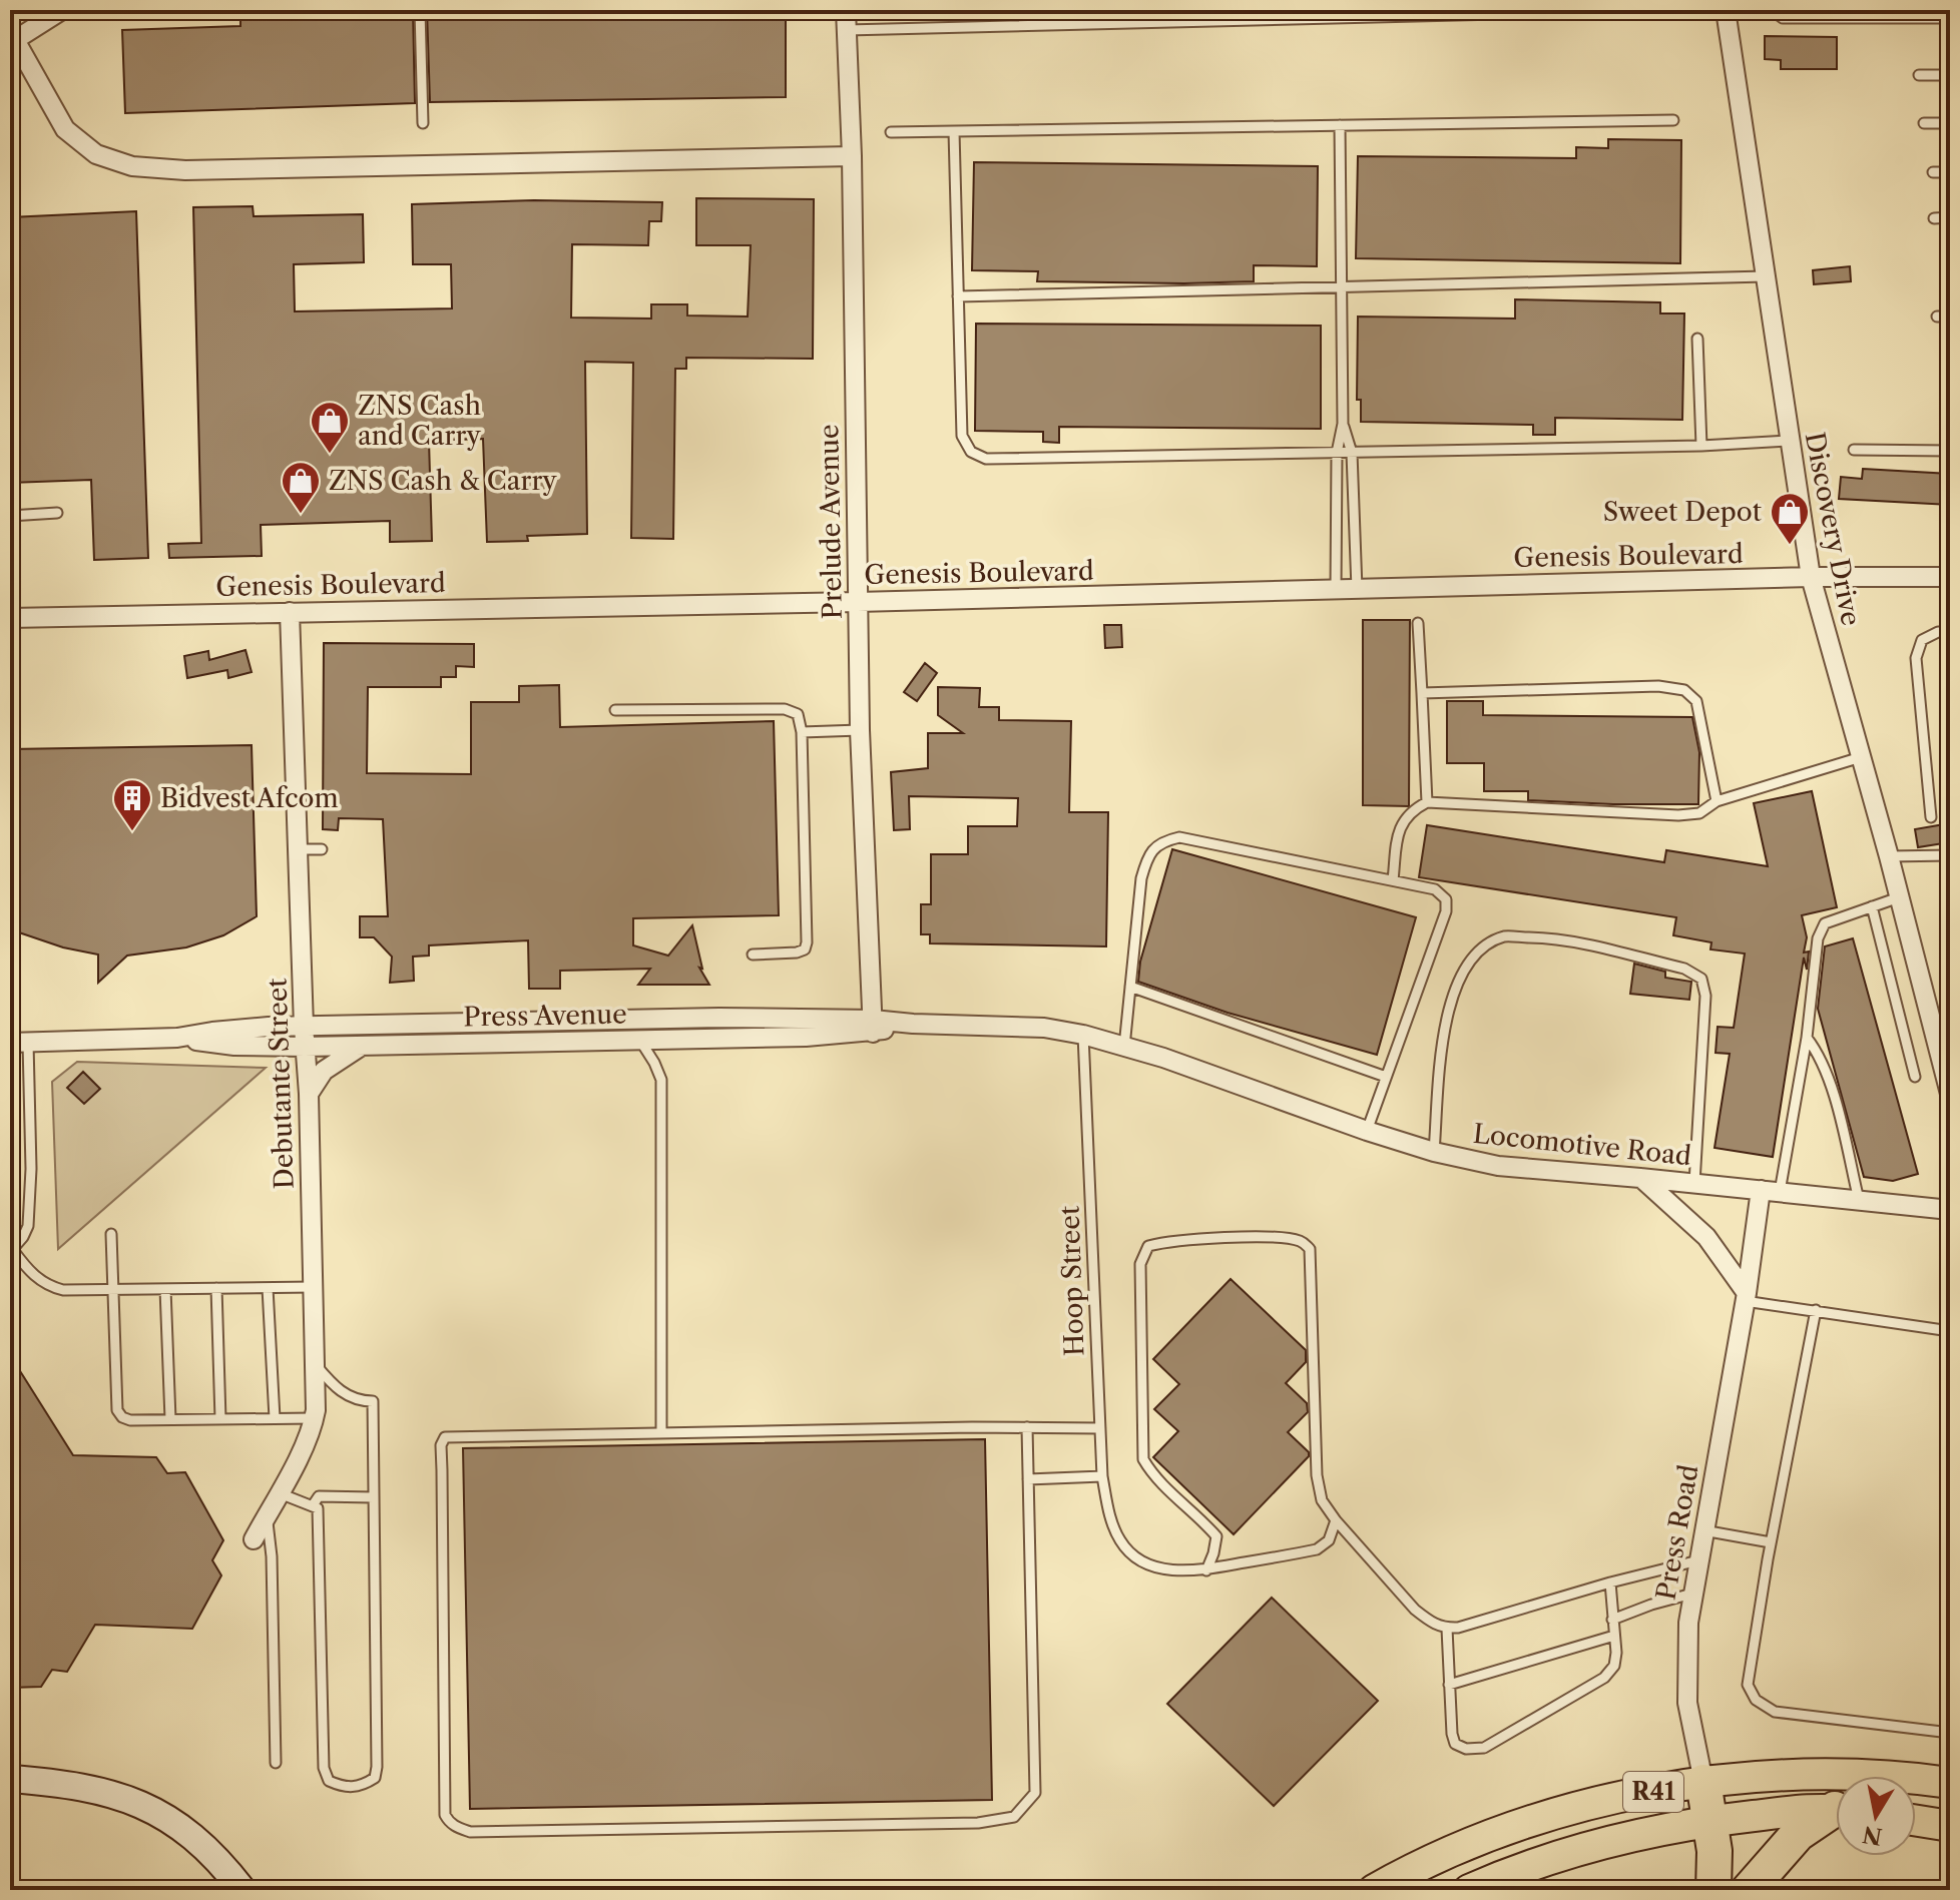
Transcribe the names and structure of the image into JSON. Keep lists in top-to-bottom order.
{
  "streets": {
    "main road": ["R41"],
    "street": [
      "Prelude Avenue",
      "Discovery Drive",
      "Genesis Boulevard",
      "Press Avenue",
      "Debutante Street",
      "Locomotive Road",
      "Press Road"
    ],
    "lane": ["Hoop Street"]
  },
  "crossings": [
    ["Prelude Avenue", "Genesis Boulevard"],
    ["Prelude Avenue", "Press Avenue"],
    ["Discovery Drive", "Genesis Boulevard"],
    ["Genesis Boulevard", "Debutante Street"],
    ["Press Avenue", "Debutante Street"],
    ["Press Avenue", "Locomotive Road"],
    ["Press Avenue", "Hoop Street"],
    ["Locomotive Road", "Hoop Street"],
    ["Locomotive Road", "Press Road"],
    ["Press Road", "R41"]
  ],
  "places": {
    "shop": ["ZNS Cash and Carry", "ZNS Cash & Carry", "Sweet Depot"],
    "building": ["Bidvest Afcom"]
  },
  "north": "bottom"
}
